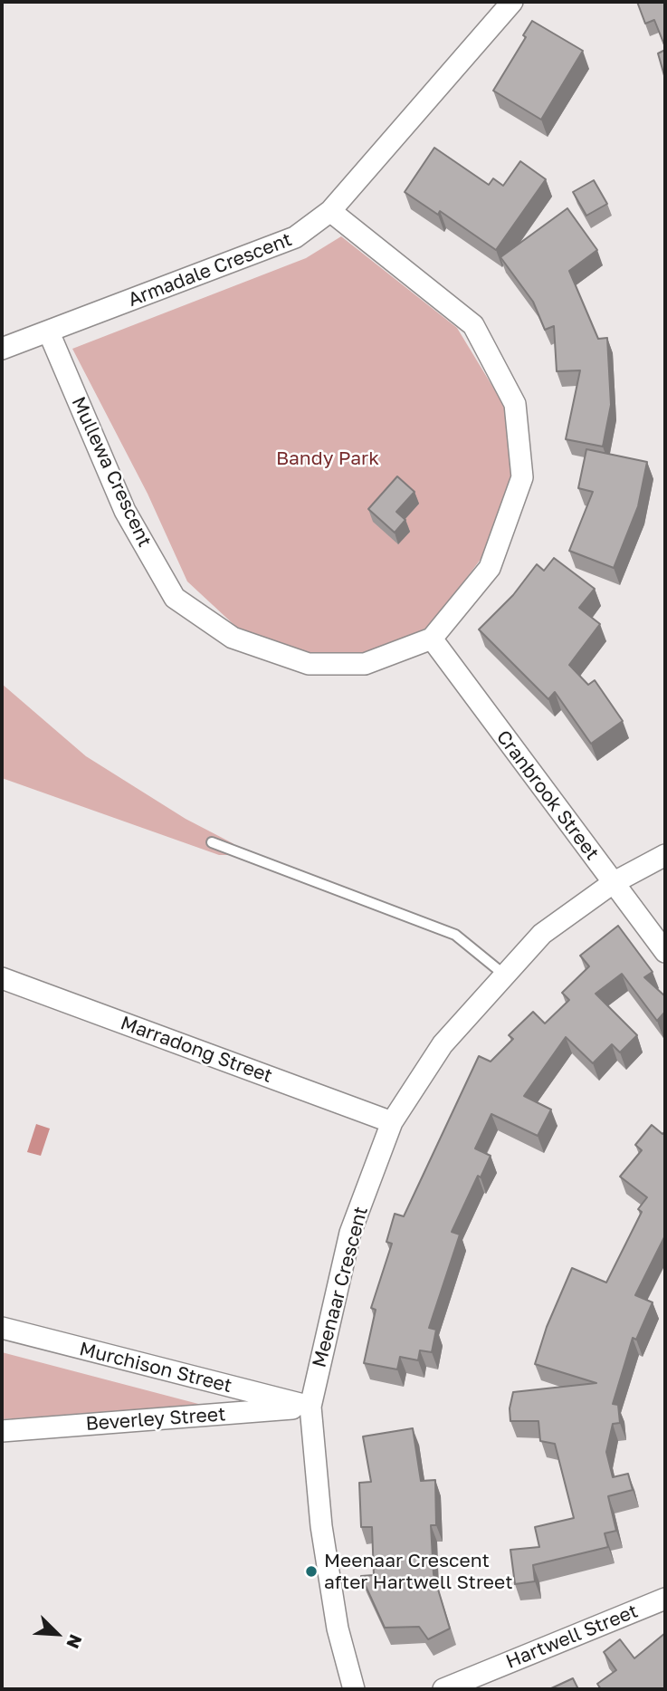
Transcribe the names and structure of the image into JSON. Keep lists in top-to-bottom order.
{
  "streets": {
    "street": [
      "Armadale Crescent",
      "Mullewa Crescent",
      "Cranbrook Street",
      "Marradong Street",
      "Meenaar Crescent",
      "Murchison Street",
      "Beverley Street",
      "Hartwell Street"
    ]
  },
  "crossings": [
    ["Armadale Crescent", "Mullewa Crescent"],
    ["Mullewa Crescent", "Cranbrook Street"],
    ["Cranbrook Street", "Meenaar Crescent"],
    ["Marradong Street", "Meenaar Crescent"],
    ["Meenaar Crescent", "Murchison Street"],
    ["Meenaar Crescent", "Beverley Street"],
    ["Murchison Street", "Beverley Street"]
  ],
  "parks": ["Bandy Park"],
  "places": ["Meenaar Crescent after Hartwell Street"],
  "north": "bottom right"
}
